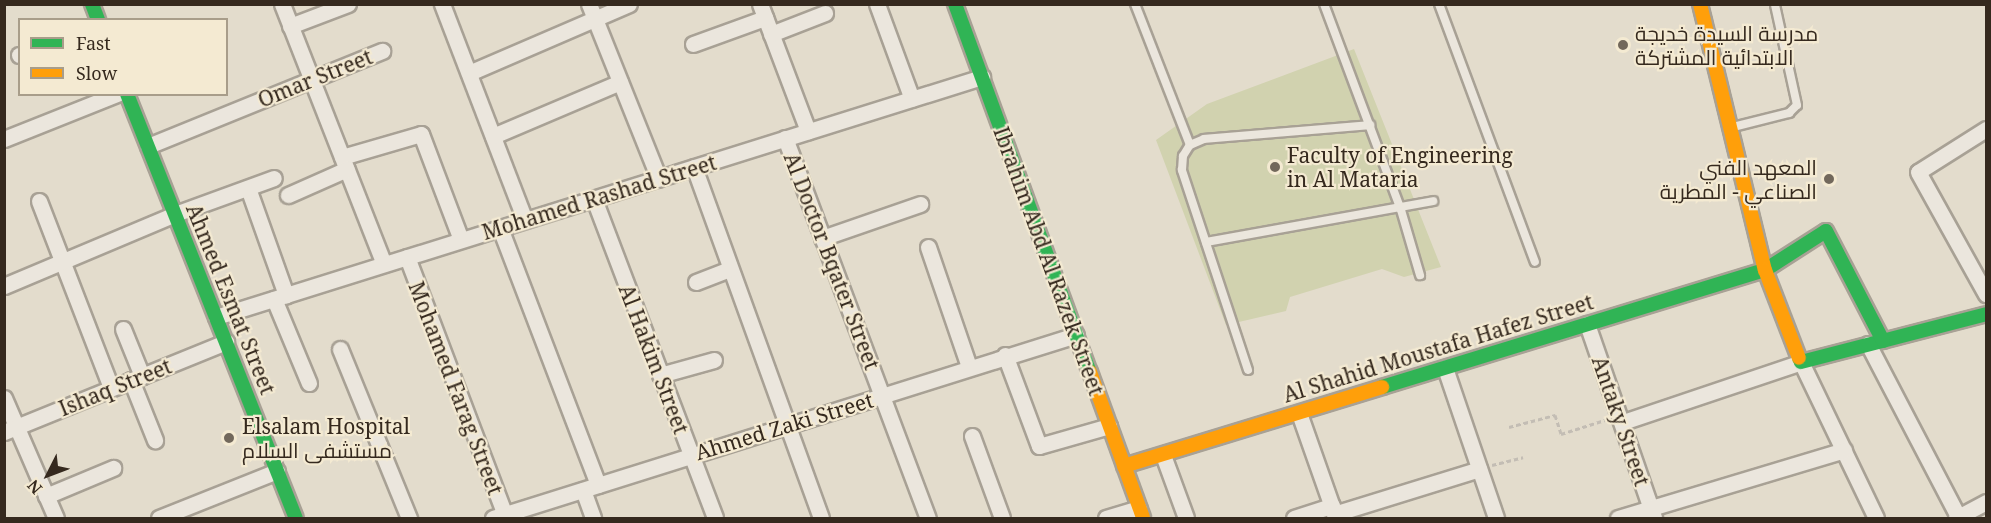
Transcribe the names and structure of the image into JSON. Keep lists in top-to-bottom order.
{
  "streets": {
    "street": [
      "Omar Street",
      "Mohamed Rashad Street",
      "Al Doctor Bqater Street",
      "Ibrahim Abd Al Razek Street",
      "Ahmed Esmat Street",
      "Al Shahid Moustafa Hafez Street",
      "Al Hakim Street",
      "Ishaq Street",
      "Mohamed Farag Street",
      "Antaky Street",
      "Ahmed Zaki Street"
    ]
  },
  "crossings": [
    ["Omar Street", "Ahmed Esmat Street"],
    ["Mohamed Rashad Street", "Al Doctor Bqater Street"],
    ["Mohamed Rashad Street", "Ibrahim Abd Al Razek Street"],
    ["Mohamed Rashad Street", "Ahmed Esmat Street"],
    ["Mohamed Rashad Street", "Al Hakim Street"],
    ["Mohamed Rashad Street", "Mohamed Farag Street"],
    ["Al Doctor Bqater Street", "Ahmed Zaki Street"],
    ["Ibrahim Abd Al Razek Street", "Al Shahid Moustafa Hafez Street"],
    ["Ibrahim Abd Al Razek Street", "Ahmed Zaki Street"],
    ["Ahmed Esmat Street", "Ishaq Street"],
    ["Al Shahid Moustafa Hafez Street", "Antaky Street"],
    ["Al Hakim Street", "Ahmed Zaki Street"],
    ["Mohamed Farag Street", "Ahmed Zaki Street"]
  ],
  "places": [
    "مدرسة السيدة خديجة الابتدائية المشتركة",
    "Faculty of Engineering in Al Mataria",
    "المعهد الفني الصناعي - المطرية",
    "Elsalam Hospital مستشفى السلام"
  ],
  "legend": ["Fast", "Slow"],
  "north": "bottom left"
}
